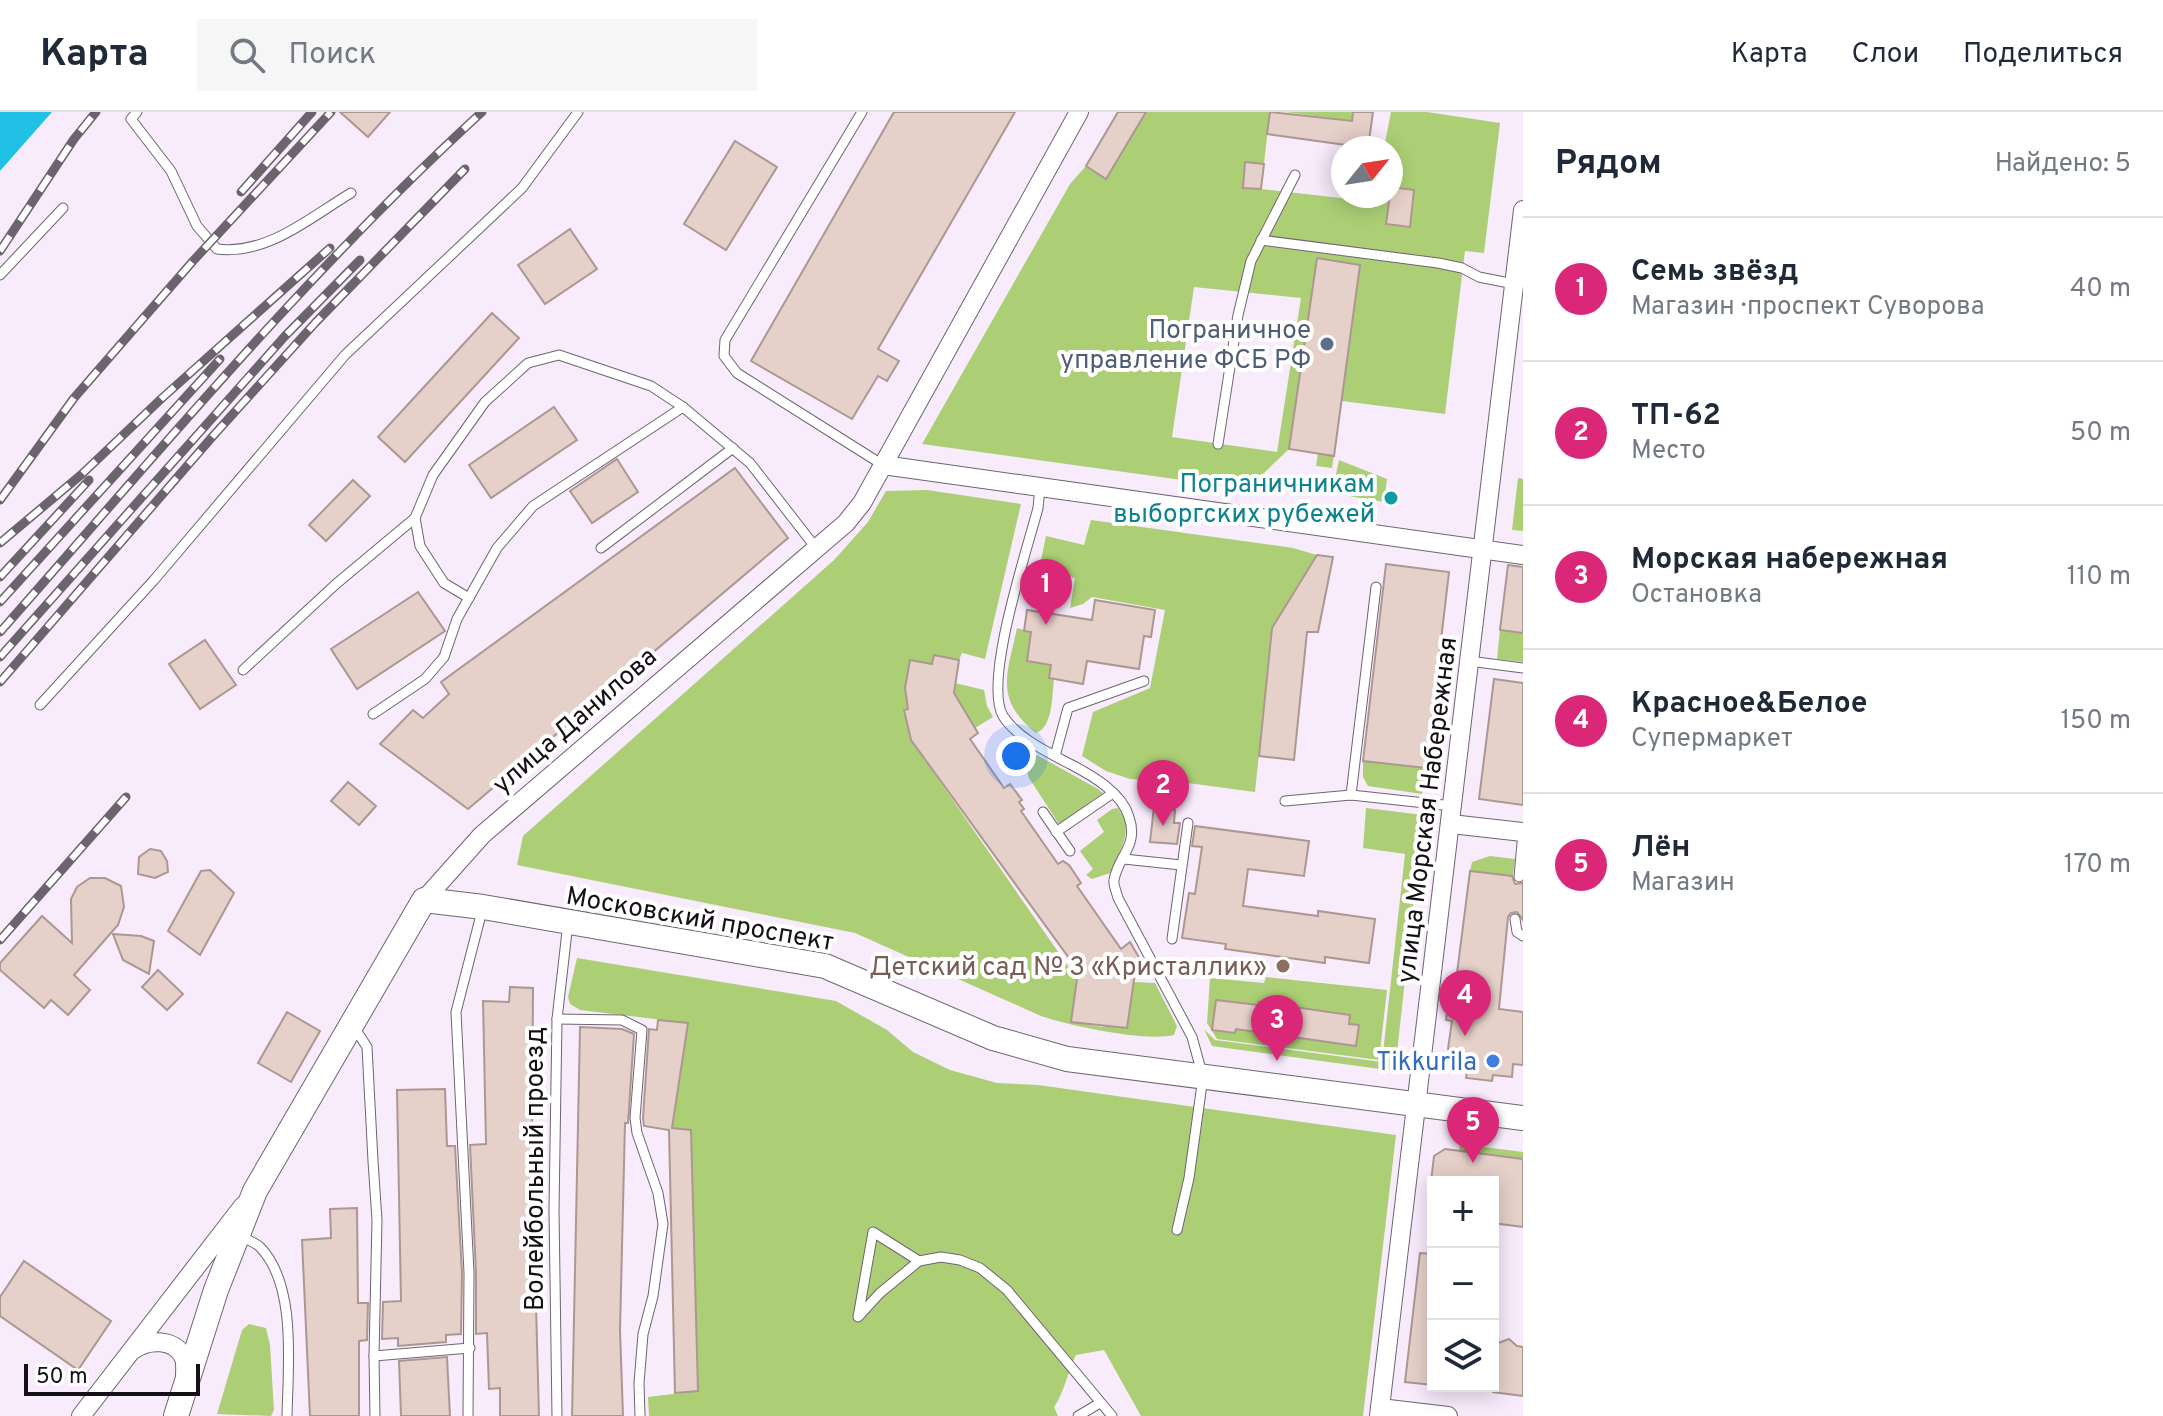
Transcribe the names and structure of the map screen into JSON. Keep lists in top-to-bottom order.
{
  "streets": {
    "street": ["улица Данилова", "улица Морская Набережная", "Московский проспект"],
    "lane": ["Волейбольный проезд"]
  },
  "crossings": [
    ["улица Данилова", "Московский проспект"],
    ["улица Морская Набережная", "Московский проспект"],
    ["Московский проспект", "Волейбольный проезд"]
  ],
  "places": [
    "Пограничное управление ФСБ РФ",
    "Пограничникам выборгских рубежей",
    "Детский сад № 3 «Кристаллик»",
    "Tikkurila"
  ],
  "scale_bar": "50 m",
  "north": "top right",
  "page": {
    "header": "Карта",
    "search": "Поиск",
    "nav": ["Карта", "Слои", "Поделиться"],
    "heading": ["Рядом", "Найдено: 5"],
    "list": [
      {
        "mark": "1",
        "name": "Семь звёзд",
        "note": "Магазин · проспект Суворова",
        "value": "40 m"
      },
      {
        "mark": "2",
        "name": "ТП-62",
        "note": "Место",
        "value": "50 m"
      },
      {
        "mark": "3",
        "name": "Морская набережная",
        "note": "Остановка",
        "value": "110 m"
      },
      {
        "mark": "4",
        "name": "Красное&Белое",
        "note": "Супермаркет",
        "value": "150 m"
      },
      {
        "mark": "5",
        "name": "Лён",
        "note": "Магазин",
        "value": "170 m"
      }
    ],
    "pins": [
      "1",
      "2",
      "4",
      "3",
      "5"
    ],
    "map_buttons": ["+", "−"],
    "scale": "50 m"
  }
}
